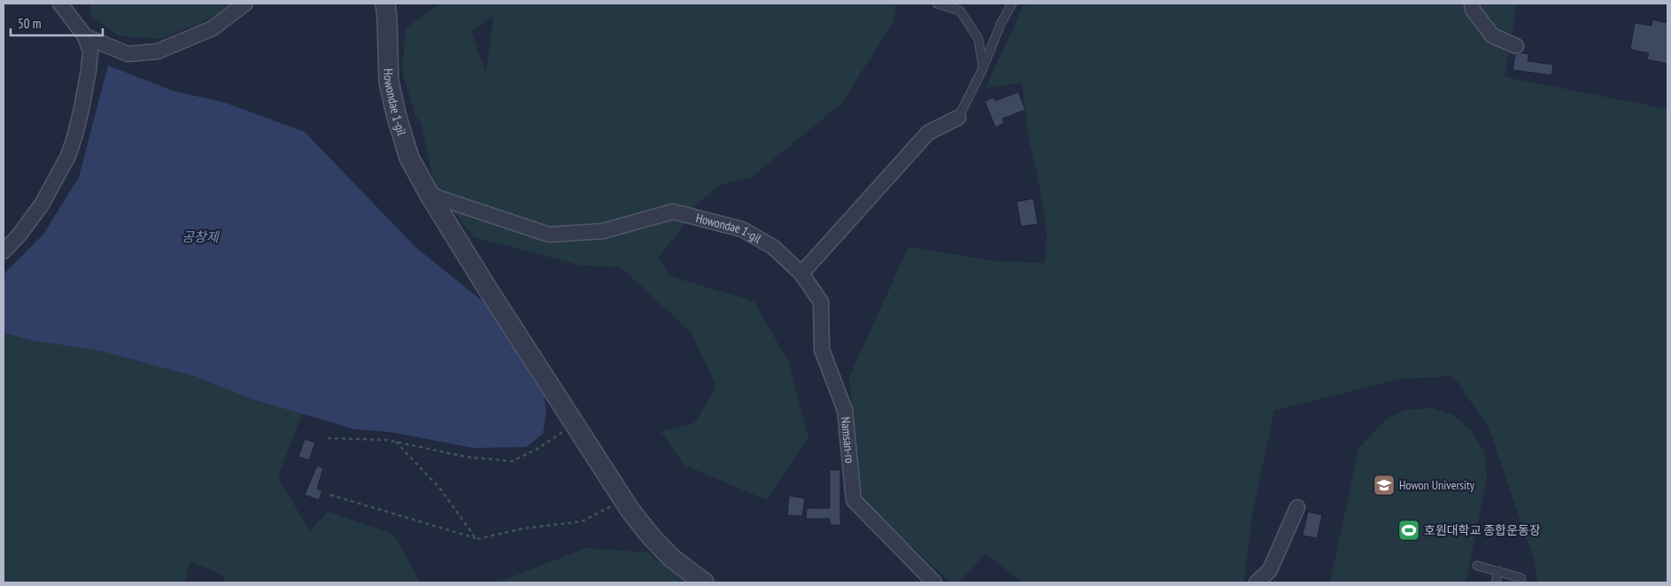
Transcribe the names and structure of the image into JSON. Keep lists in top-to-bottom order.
{
  "streets": {
    "street": ["Howondae 1-gil", "Namsan-ro"]
  },
  "crossings": [
    ["Howondae 1-gil", "Namsan-ro"]
  ],
  "water": ["공창제"],
  "places": {
    "school or university": ["Howon University"],
    "sports": ["호원대학교 종합운동장"]
  },
  "scale_bar": "50 m"
}
